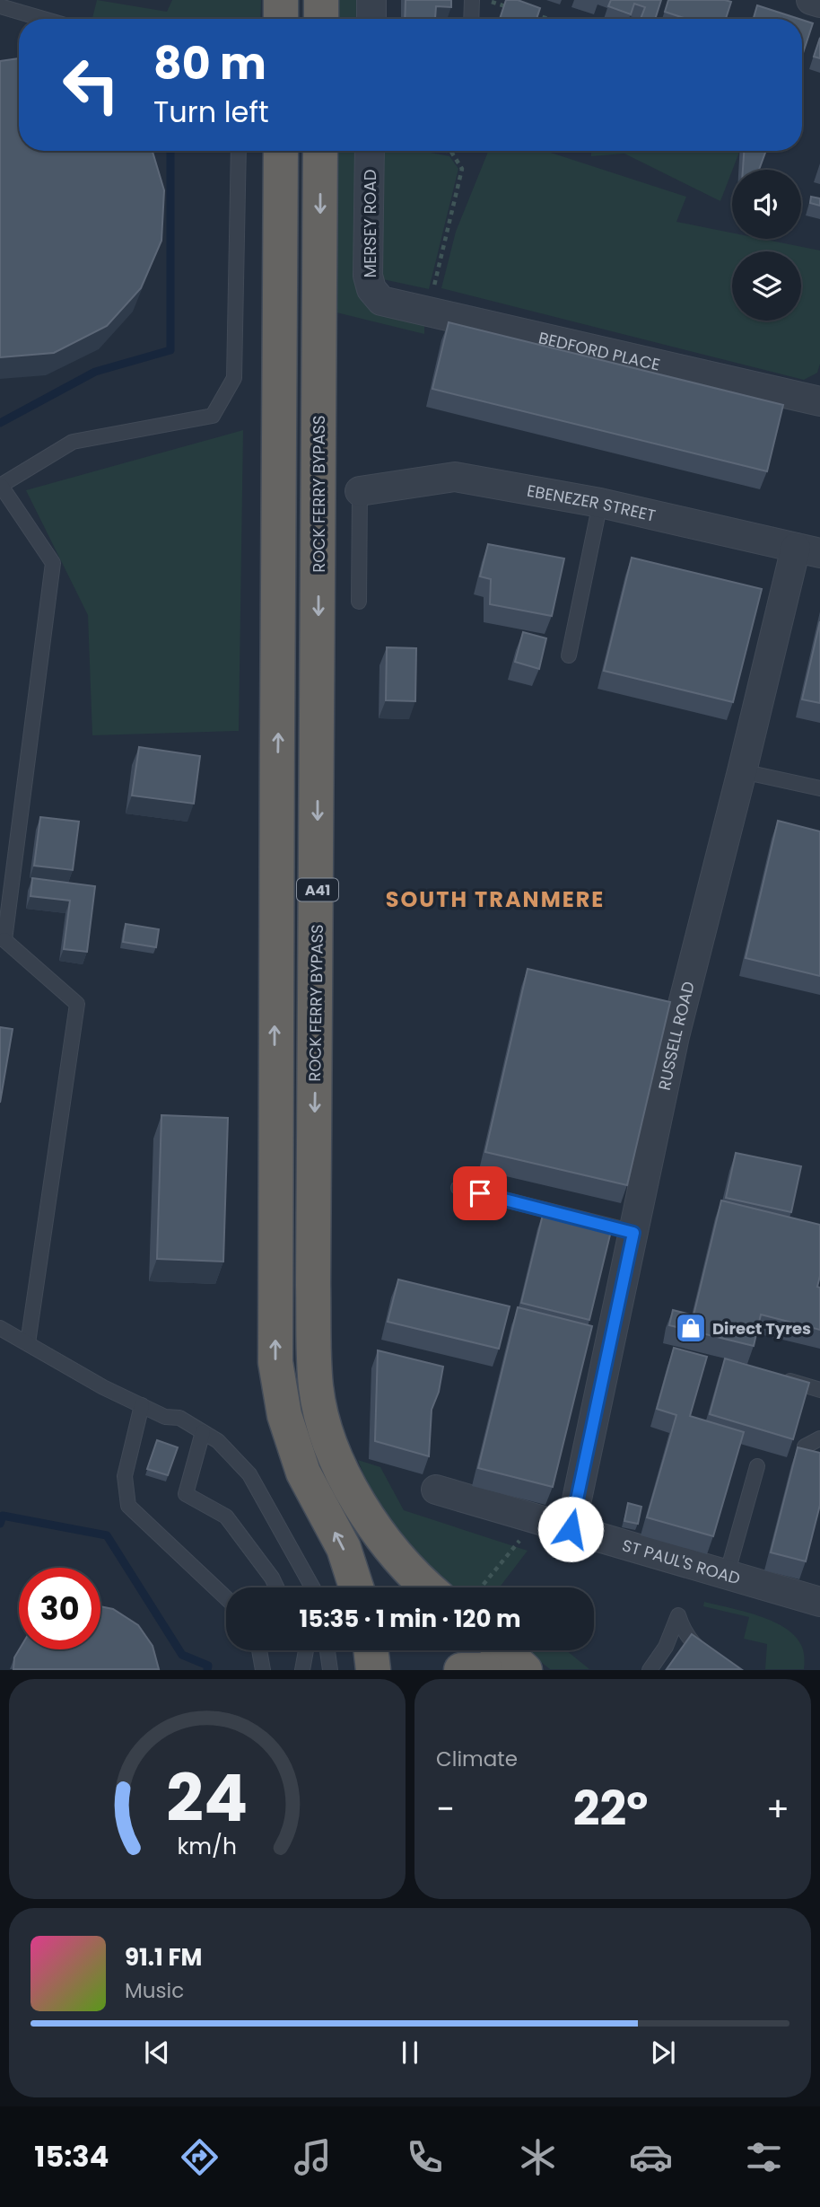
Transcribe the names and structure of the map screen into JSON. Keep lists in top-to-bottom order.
{
  "streets": {
    "highway": ["ROCK FERRY BYPASS", "A41"],
    "street": [
      "MERSEY ROAD",
      "BEDFORD PLACE",
      "EBENEZER STREET",
      "RUSSELL ROAD",
      "ST PAUL'S ROAD"
    ]
  },
  "crossings": [
    ["MERSEY ROAD", "BEDFORD PLACE"],
    ["EBENEZER STREET", "RUSSELL ROAD"],
    ["RUSSELL ROAD", "ST PAUL'S ROAD"]
  ],
  "districts": ["SOUTH TRANMERE"],
  "places": {
    "shop": ["Direct Tyres"]
  },
  "page": {
    "turn": ["80 m", "Turn left"],
    "limit": "30",
    "trip": "15:35 · 1 min · 120 m",
    "tile": "Climate",
    "heat": ["−", "22°", "+"],
    "song": ["91.1 FM", "Music"],
    "tabs": "15:34",
    "gauge": ["24", "km/h"]
  }
}
